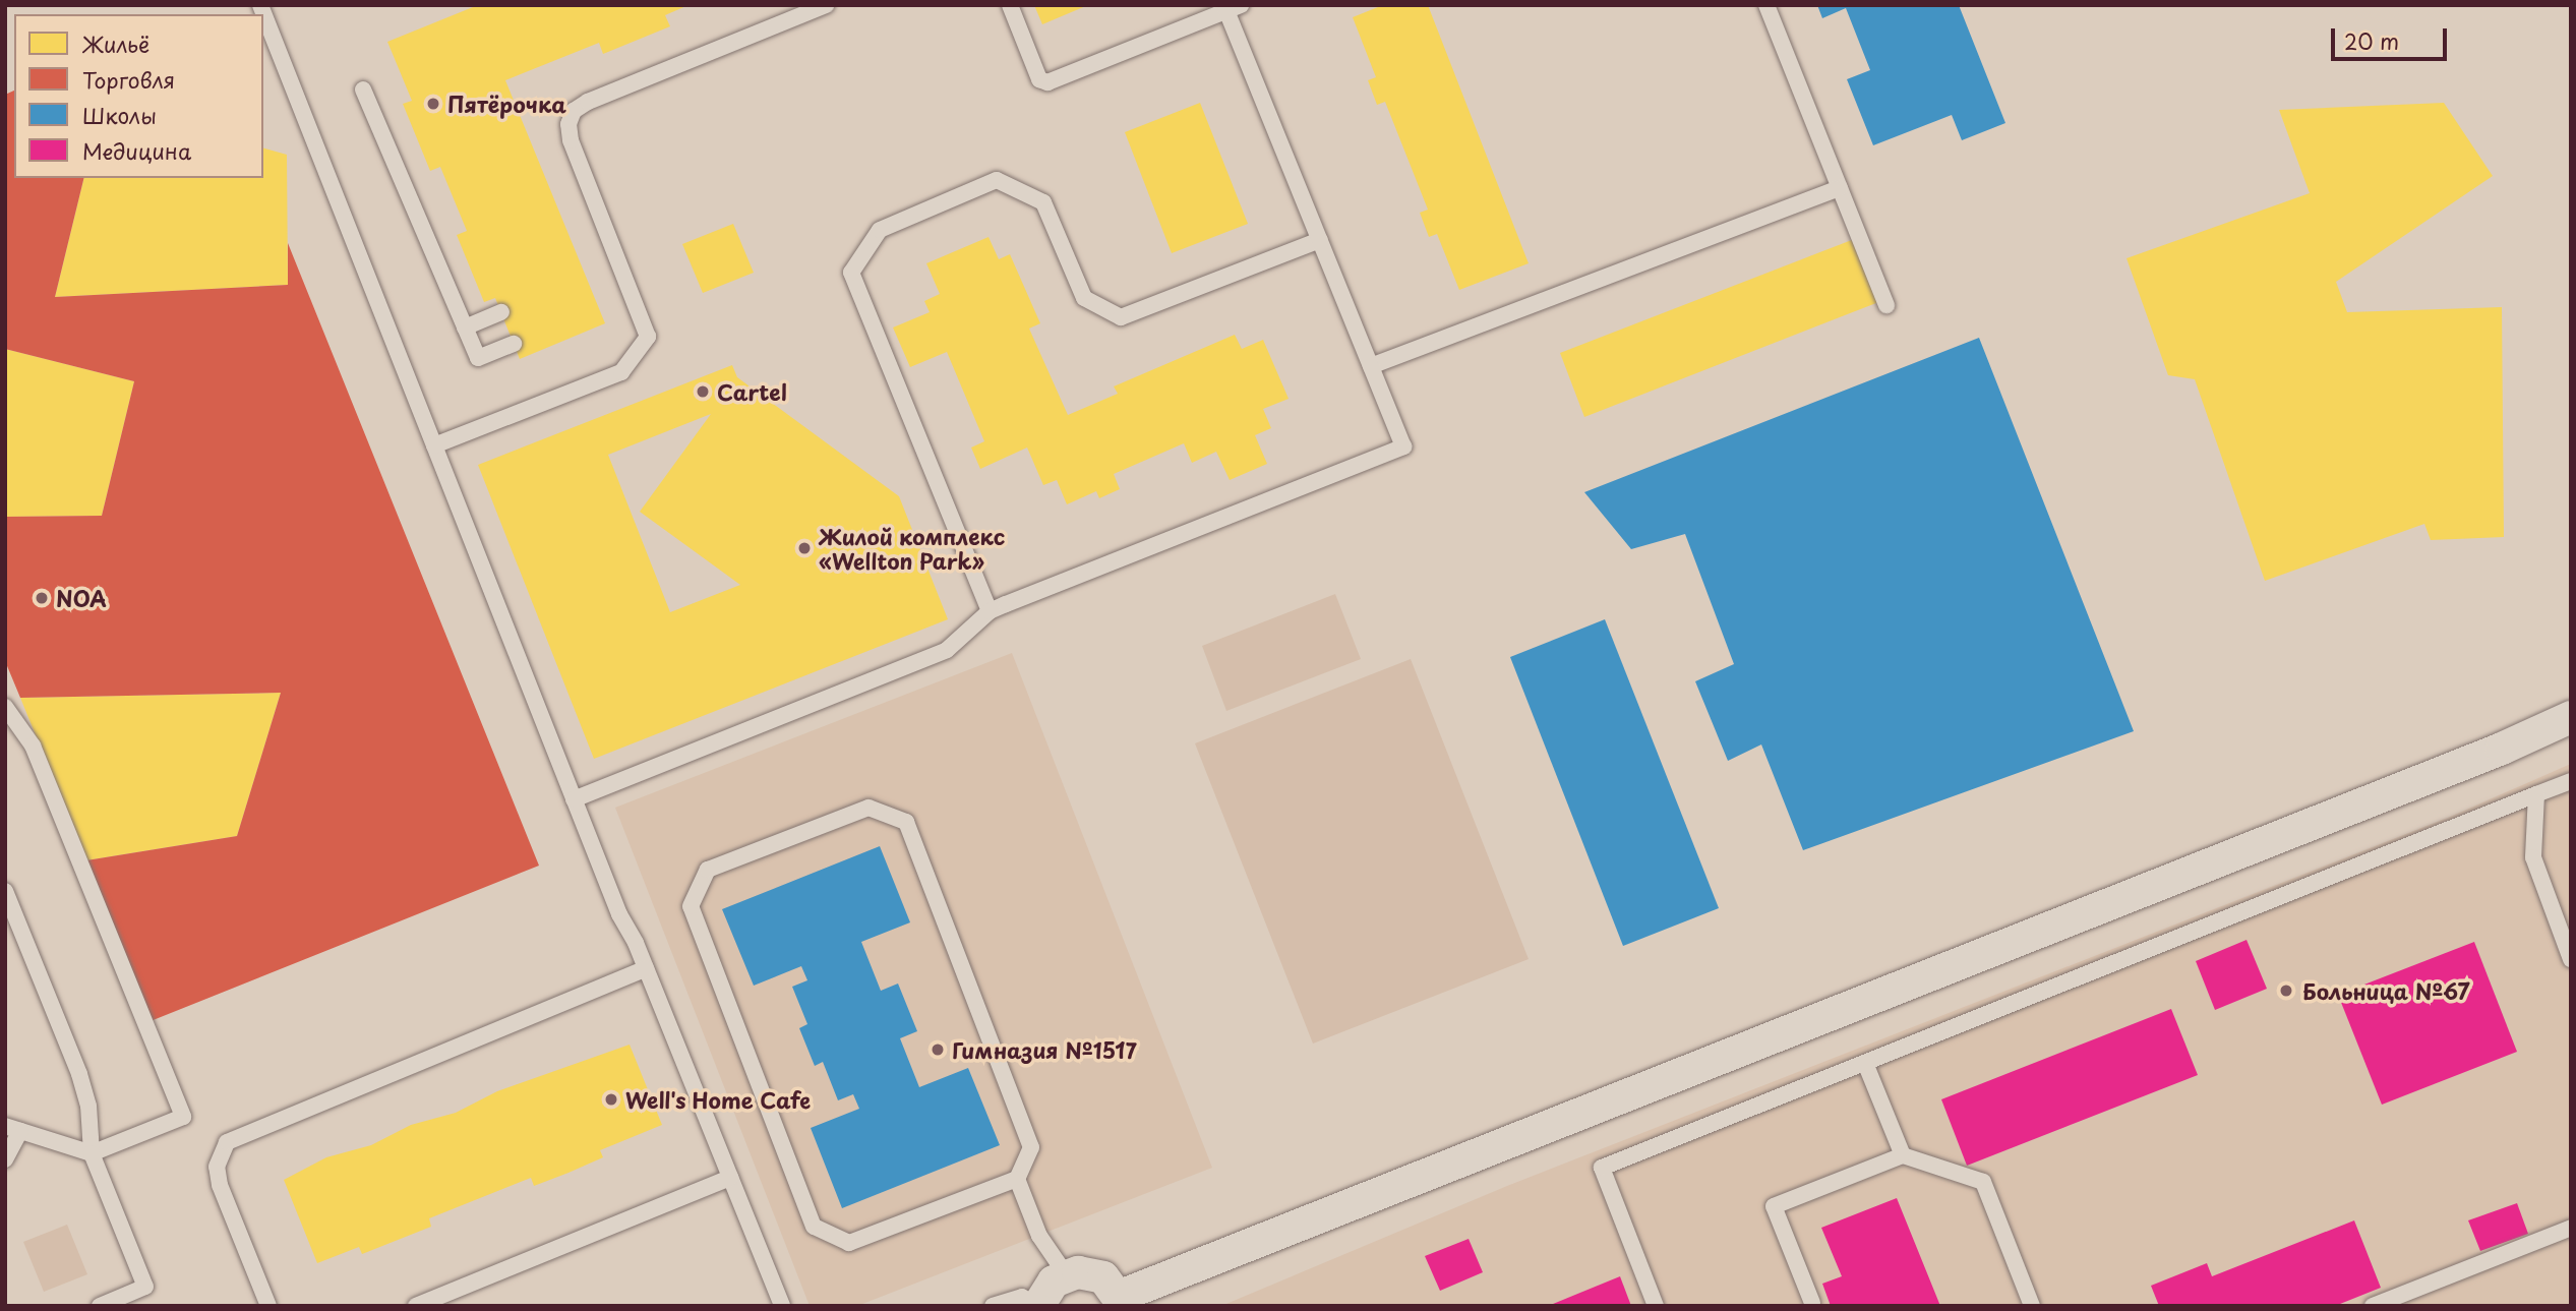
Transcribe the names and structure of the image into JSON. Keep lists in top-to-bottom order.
{
  "places": [
    "Пятёрочка",
    "Cartel",
    "Жилой комплекс «Wellton Park»",
    "NOA",
    "Больница №67",
    "Гимназия №1517",
    "Well's Home Cafe"
  ],
  "legend": [
    "Жильё",
    "Торговля",
    "Школы",
    "Медицина"
  ],
  "scale_bar": "20 m"
}
